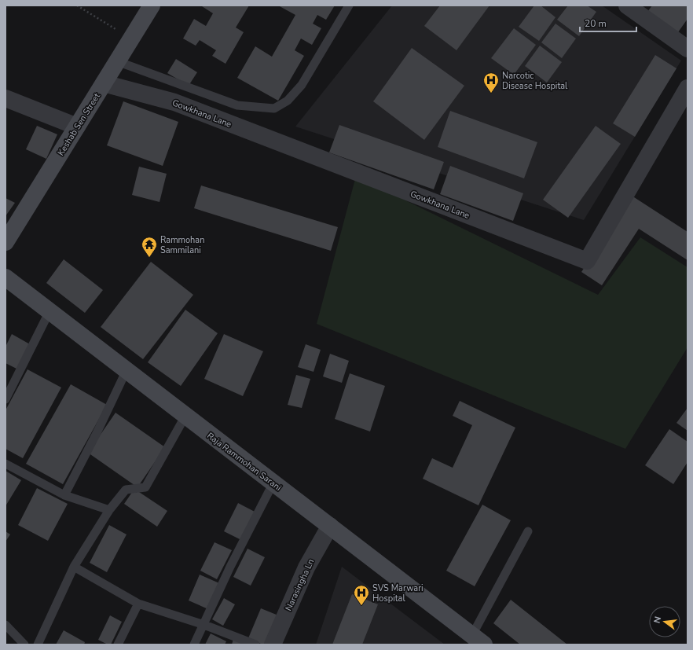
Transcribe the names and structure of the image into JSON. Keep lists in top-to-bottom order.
{
  "streets": {
    "main road": ["Keshab Sen Street", "Raja Rammohan Sarani"],
    "street": ["Gowkhana Lane", "Narasingha Ln"]
  },
  "crossings": [
    ["Gowkhana Lane", "Keshab Sen Street"],
    ["Raja Rammohan Sarani", "Narasingha Ln"]
  ],
  "places": {
    "hospital": ["Narcotic Disease Hospital", "SVS Marwari Hospital"],
    "temple": ["Rammohan Sammilani"]
  },
  "scale_bar": "20 m",
  "north": "left"
}
